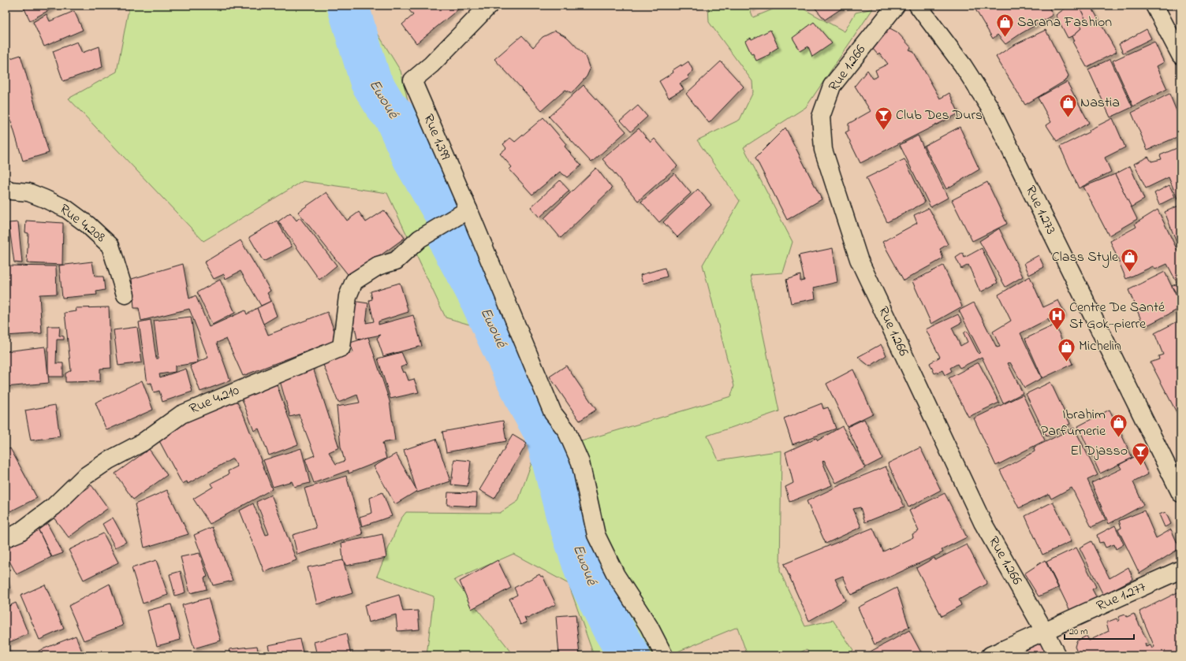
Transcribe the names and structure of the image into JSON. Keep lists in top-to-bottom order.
{
  "streets": {
    "street": [
      "Rue 1.266",
      "Rue 1.399",
      "Rue 1.273",
      "Rue 4.208",
      "Rue 4.210",
      "Rue 1.277"
    ]
  },
  "crossings": [
    ["Rue 1.266", "Rue 1.277"],
    ["Rue 1.399", "Rue 4.210"]
  ],
  "water": ["Ewoué"],
  "places": {
    "shop": [
      "Sarana Fashion",
      "Nastia",
      "Class Style",
      "Michelin",
      "Ibrahim Parfumerie"
    ],
    "bar": ["Club Des Durs", "El Djasso"],
    "hospital": ["Centre De Santé St Gok-pierre"]
  },
  "scale_bar": "20 m"
}
